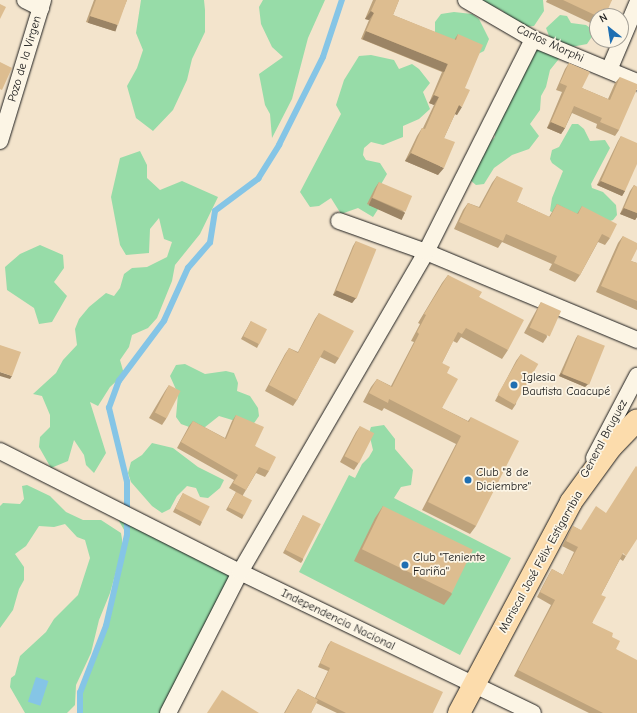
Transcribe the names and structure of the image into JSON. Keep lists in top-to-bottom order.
{
  "streets": {
    "main road": ["Mariscal José Félix Estigarribia"],
    "street": [
      "Carlos Morphi",
      "Pozo de la Virgen",
      "General Bruguez",
      "Independencia Nacional"
    ]
  },
  "crossings": [
    ["General Bruguez", "Mariscal José Félix Estigarribia"],
    ["Mariscal José Félix Estigarribia", "Independencia Nacional"]
  ],
  "places": ["Iglesia Bautista Caacupé", "Club \"8 de Diciembre\"", "Club \"Teniente Fariña\""],
  "north": "top left"
}
